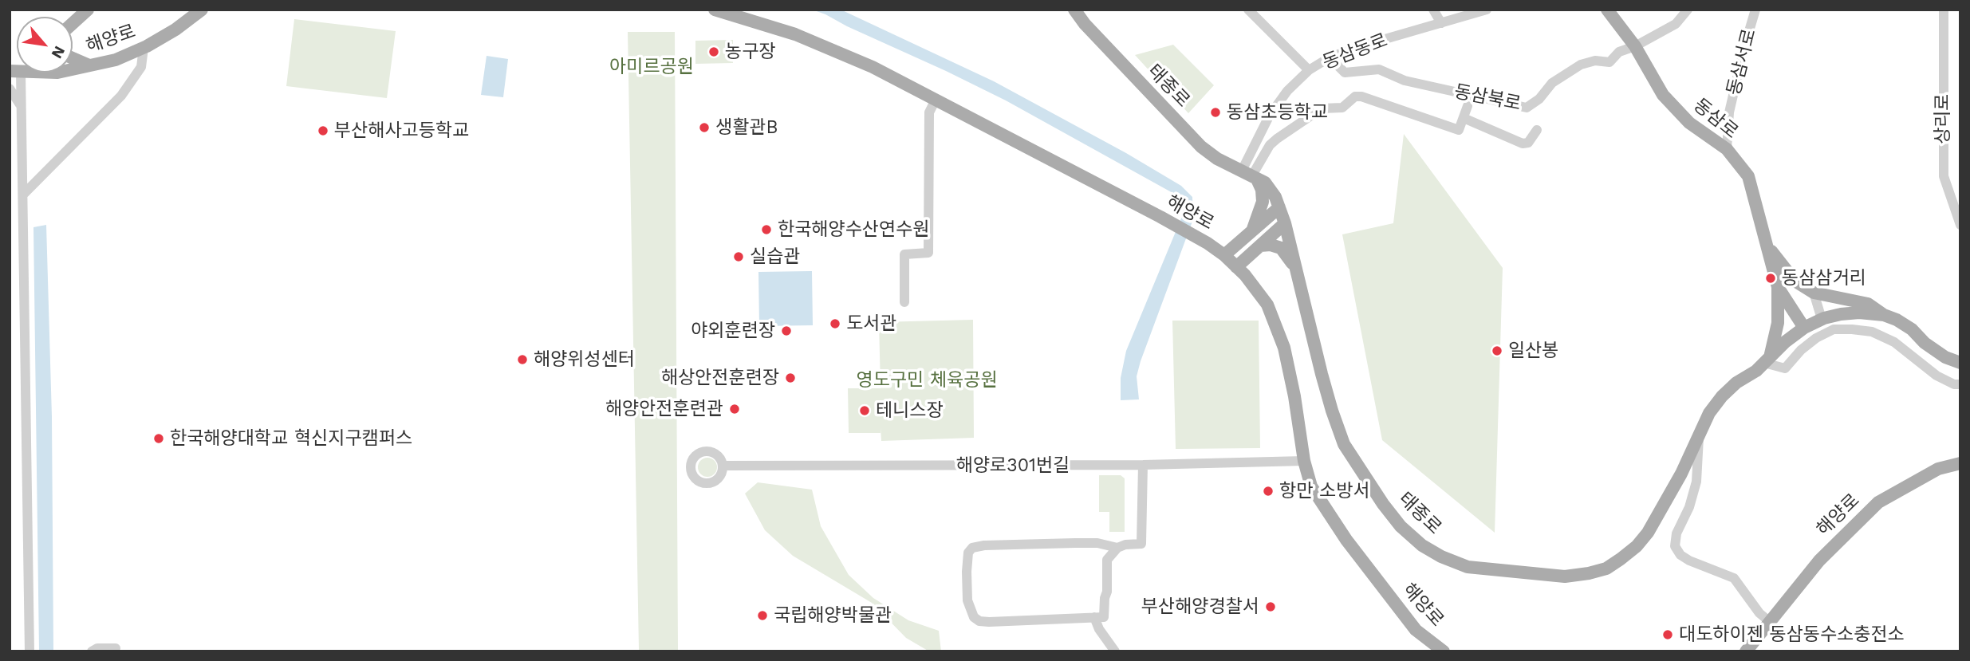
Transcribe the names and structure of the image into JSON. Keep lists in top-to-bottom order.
{
  "streets": {
    "main road": ["해양로", "태종로", "동삼로"],
    "street": [
      "동삼동로",
      "동삼서로",
      "동삼북로",
      "상리로",
      "해양로301번길"
    ]
  },
  "crossings": [
    ["해양로", "해양로301번길"],
    ["동삼동로", "태종로"],
    ["동삼동로", "동삼북로"],
    ["동삼서로", "동삼로"],
    ["태종로", "동삼로"],
    ["동삼북로", "동삼로"]
  ],
  "parks": ["아미르공원", "영도구민 체육공원"],
  "places": [
    "농구장",
    "동삼초등학교",
    "생활관B",
    "부산해사고등학교",
    "한국해양수산연수원",
    "실습관",
    "동삼삼거리",
    "도서관",
    "야외훈련장",
    "일산봉",
    "해양위성센터",
    "해상안전훈련장",
    "해양안전훈련관",
    "테니스장",
    "한국해양대학교 혁신지구캠퍼스",
    "항만 소방서",
    "부산해양경찰서",
    "국립해양박물관",
    "대도하이젠 동삼동수소충전소"
  ],
  "north": "bottom right"
}
